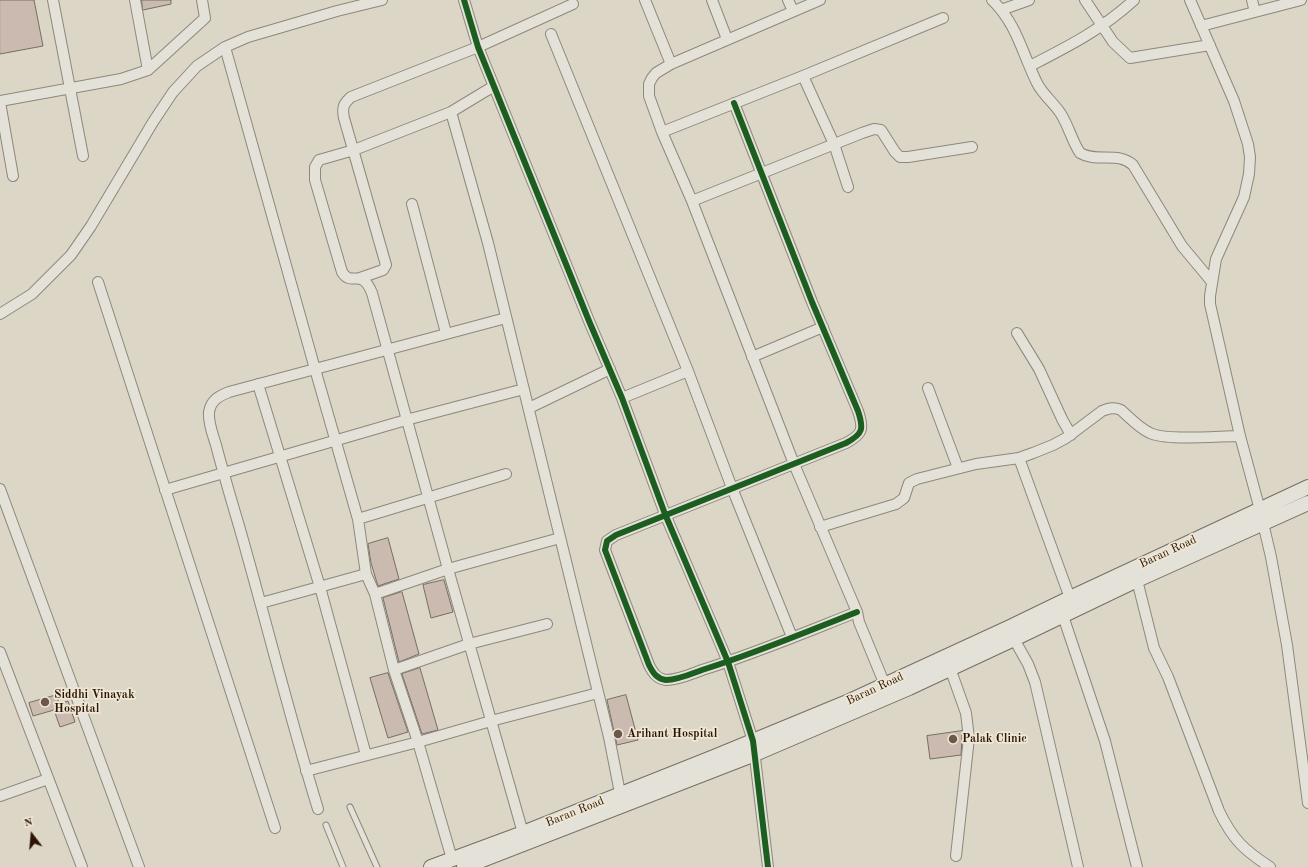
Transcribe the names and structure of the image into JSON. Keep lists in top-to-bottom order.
{
  "streets": {
    "main road": ["Baran Road"]
  },
  "places": ["Siddhi Vinayak Hospital", "Arihant Hospital", "Palak Clinic"],
  "north": "top"
}
